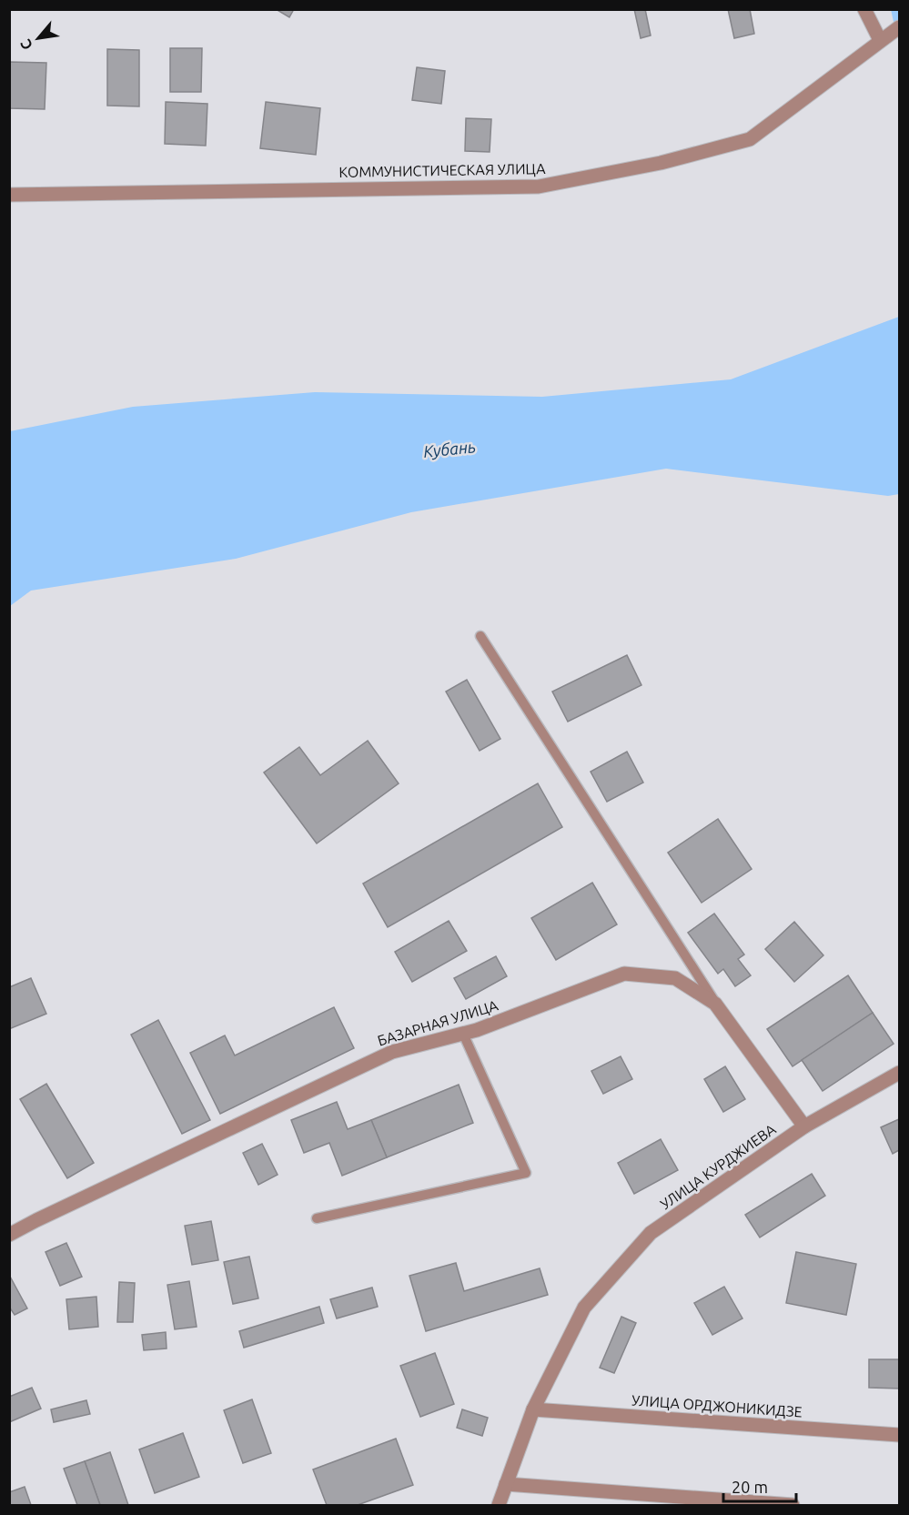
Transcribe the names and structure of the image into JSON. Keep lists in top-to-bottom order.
{
  "streets": {
    "street": [
      "КОММУНИСТИЧЕСКАЯ УЛИЦА",
      "БАЗАРНАЯ УЛИЦА",
      "УЛИЦА КУРДЖИЕВА",
      "УЛИЦА ОРДЖОНИКИДЗЕ"
    ]
  },
  "crossings": [
    ["БАЗАРНАЯ УЛИЦА", "УЛИЦА КУРДЖИЕВА"],
    ["УЛИЦА КУРДЖИЕВА", "УЛИЦА ОРДЖОНИКИДЗЕ"]
  ],
  "water": ["Кубань"],
  "scale_bar": "20 m",
  "north": "bottom left"
}
